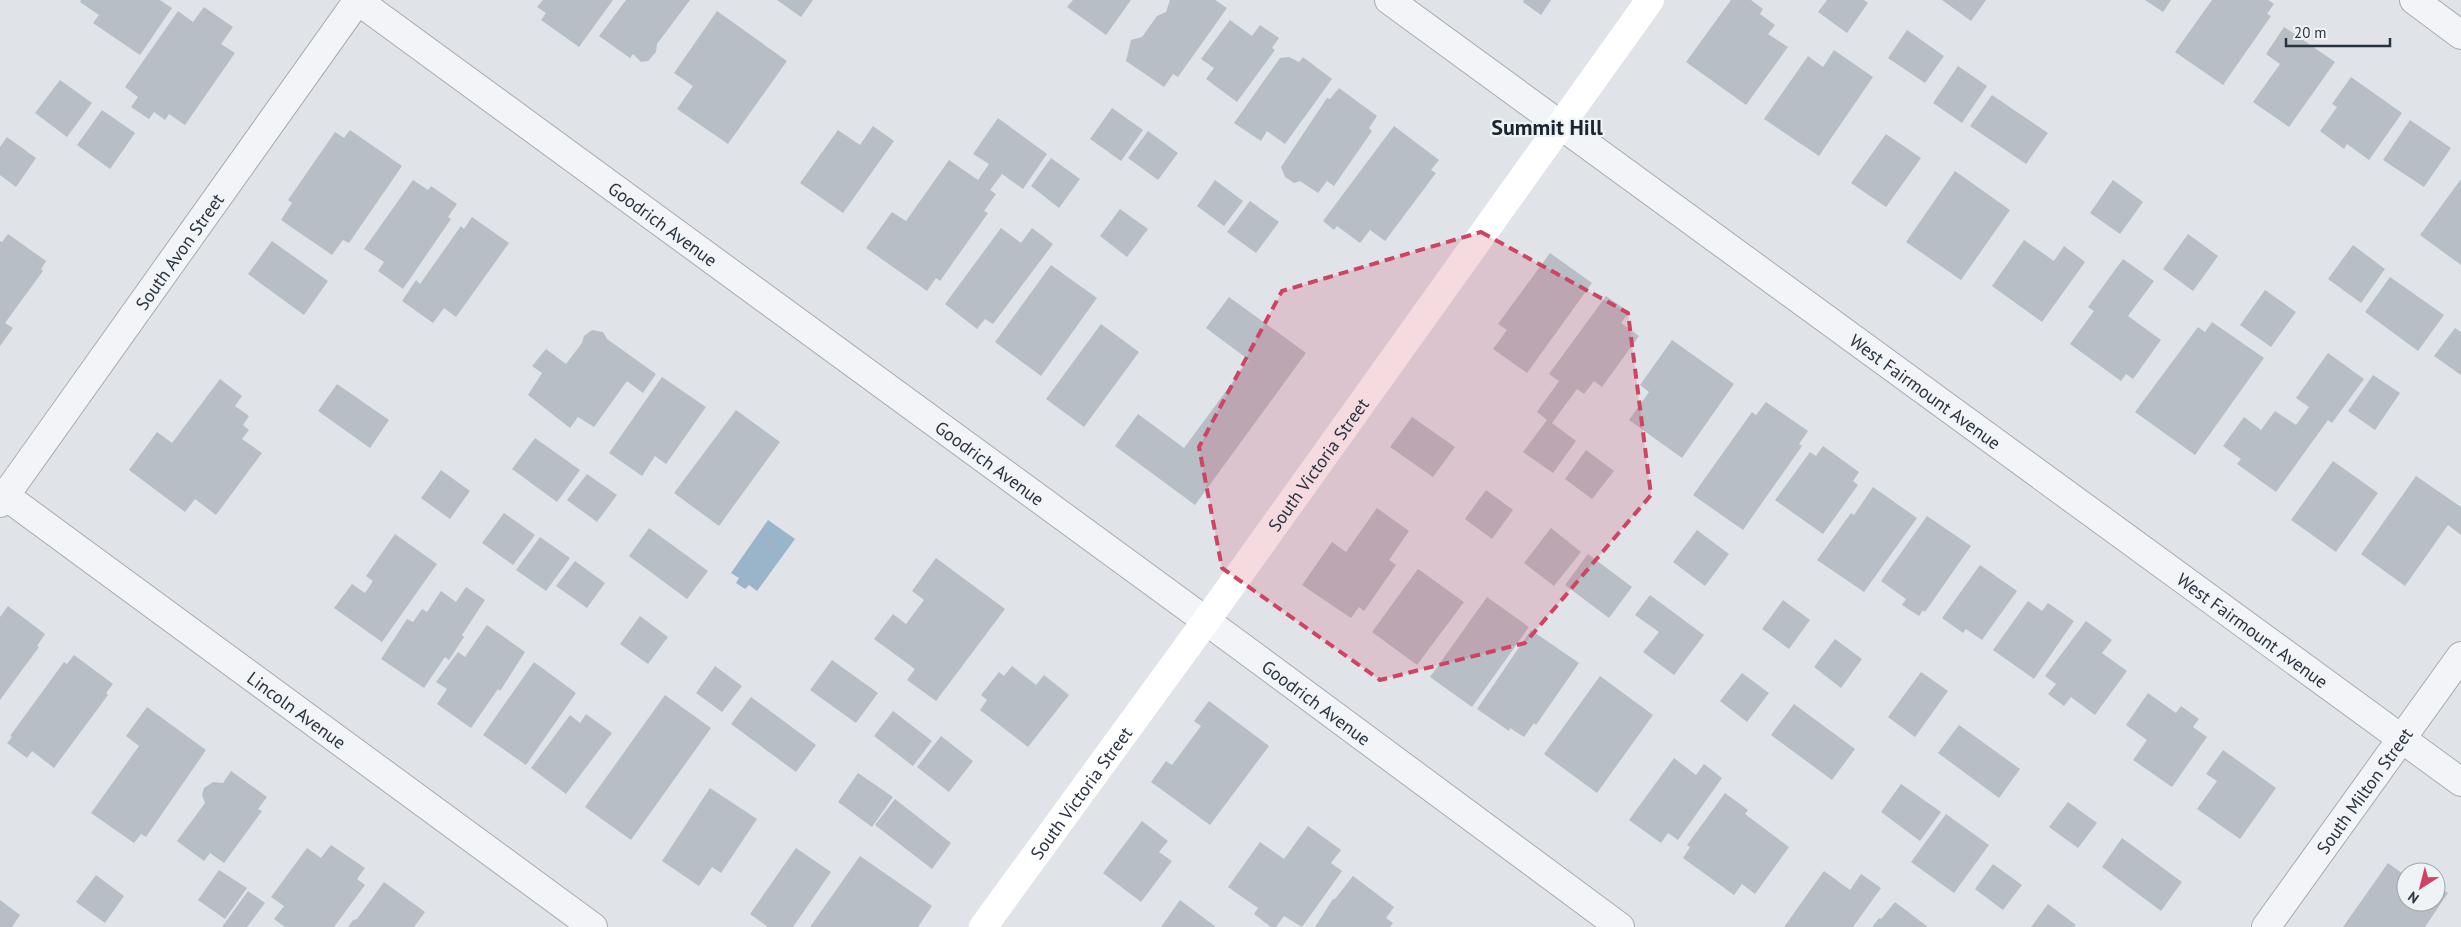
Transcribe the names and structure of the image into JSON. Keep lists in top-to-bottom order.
{
  "streets": {
    "street": [
      "Goodrich Avenue",
      "South Avon Street",
      "West Fairmount Avenue",
      "South Victoria Street",
      "Lincoln Avenue",
      "South Milton Street"
    ]
  },
  "crossings": [
    ["Goodrich Avenue", "South Avon Street"],
    ["Goodrich Avenue", "South Victoria Street"],
    ["South Avon Street", "Lincoln Avenue"],
    ["West Fairmount Avenue", "South Victoria Street"],
    ["West Fairmount Avenue", "South Milton Street"]
  ],
  "districts": ["Summit Hill"],
  "scale_bar": "20 m",
  "north": "bottom left"
}
